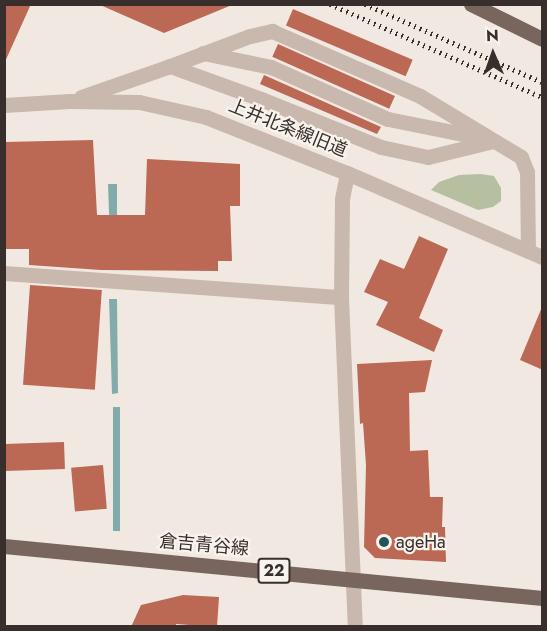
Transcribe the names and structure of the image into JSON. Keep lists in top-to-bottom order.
{
  "streets": {
    "main road": ["倉吉青谷線", "22"],
    "street": ["上井北条線旧道"]
  },
  "places": ["ageHa"],
  "north": "top"
}
